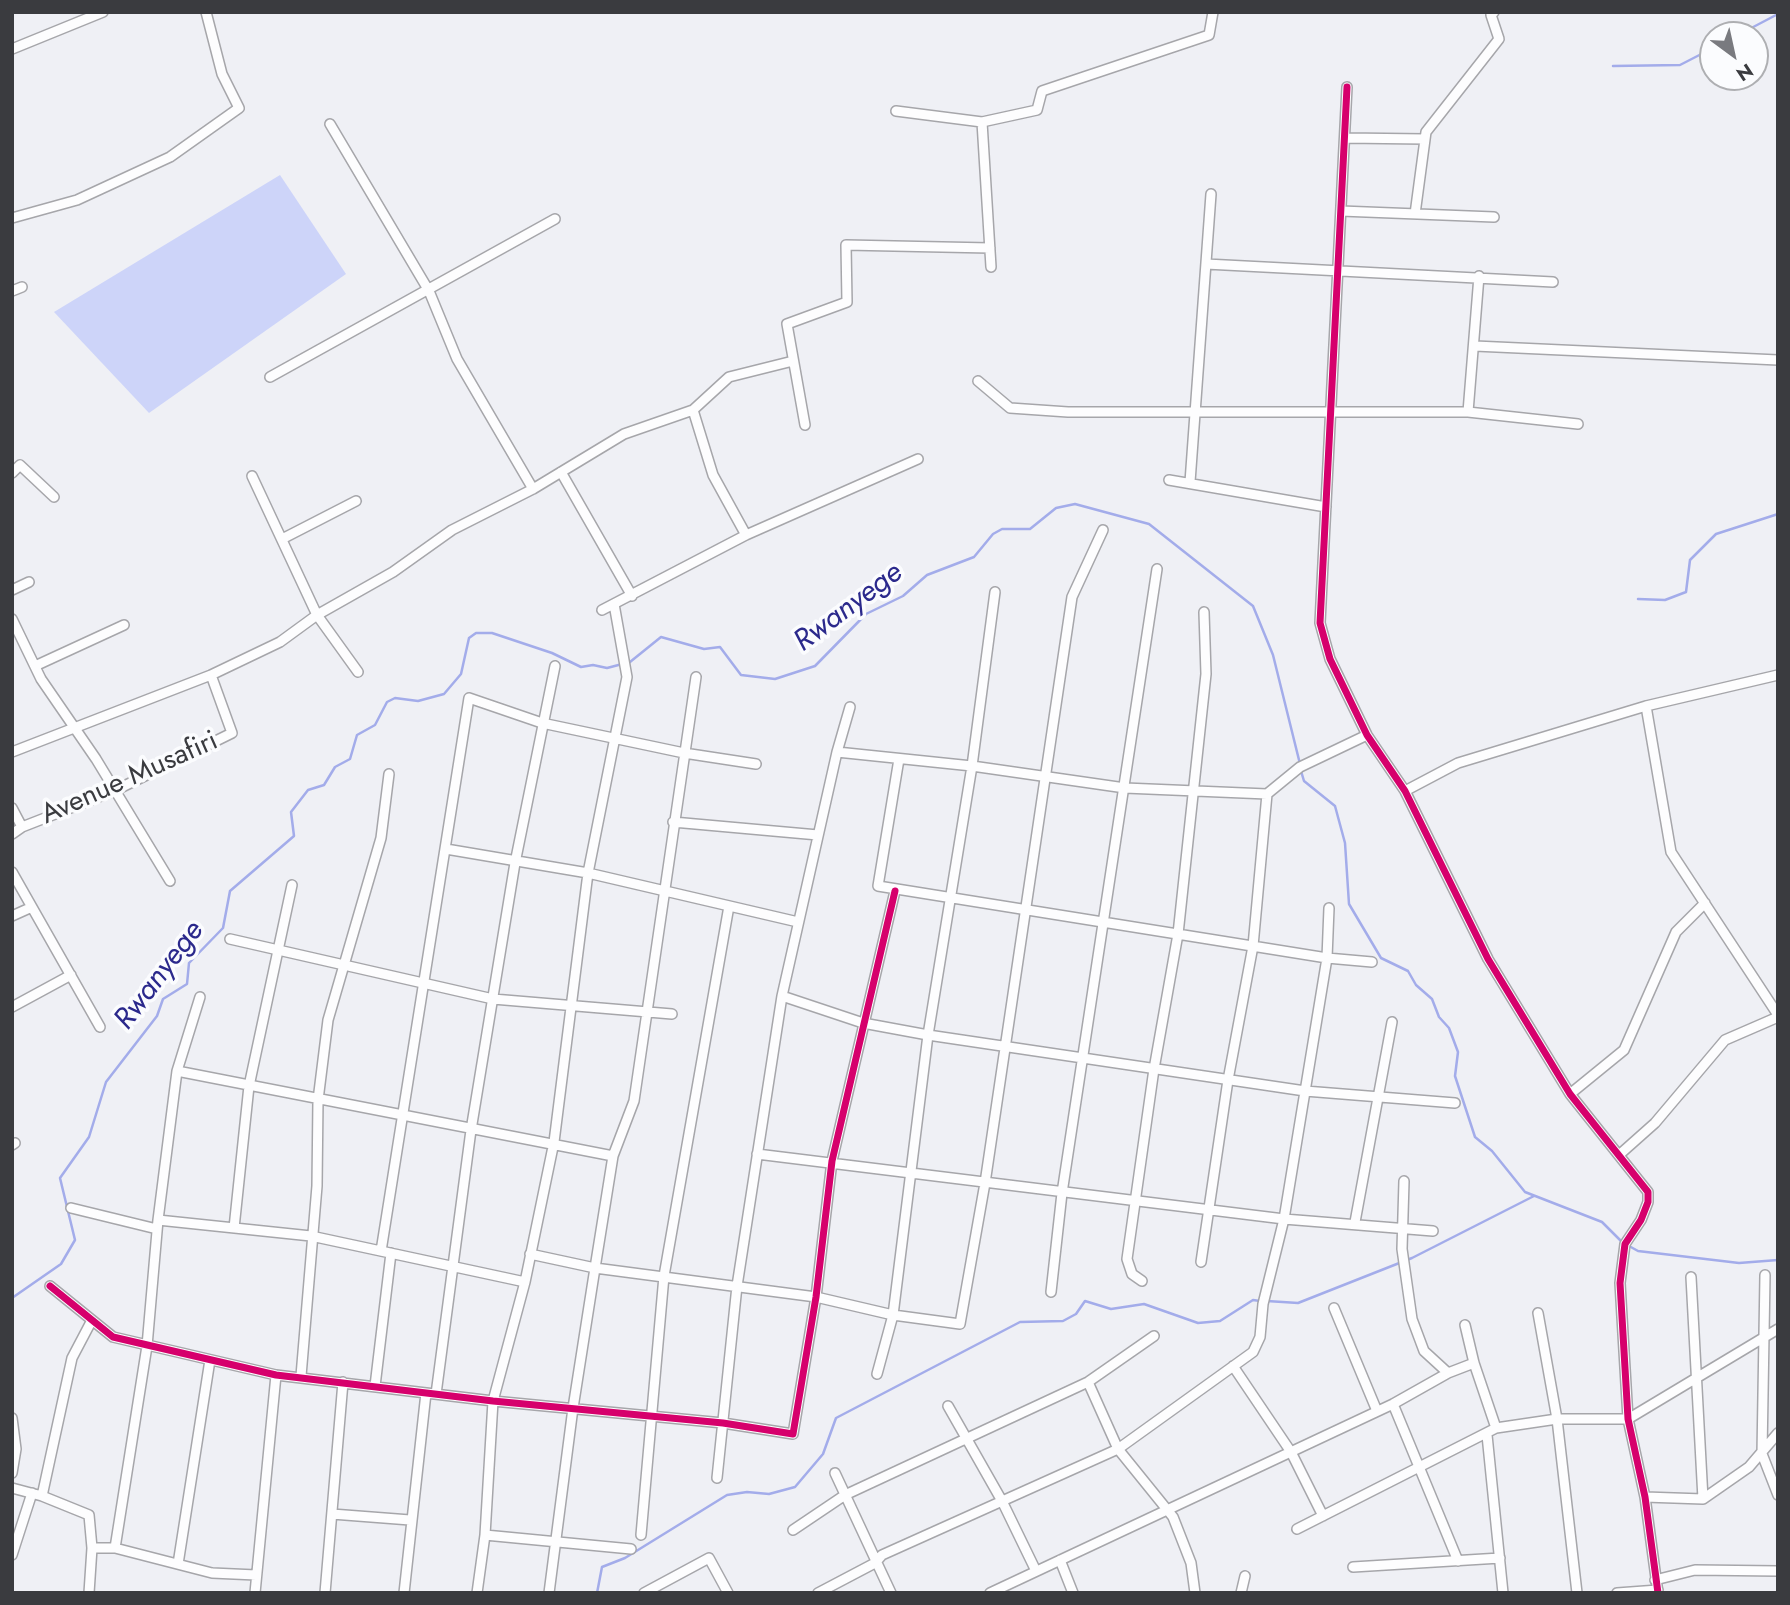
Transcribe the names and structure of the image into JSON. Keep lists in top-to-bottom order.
{
  "streets": {
    "street": ["Avenue Musafiri"]
  },
  "water": ["Rwanyege"],
  "north": "bottom right"
}
